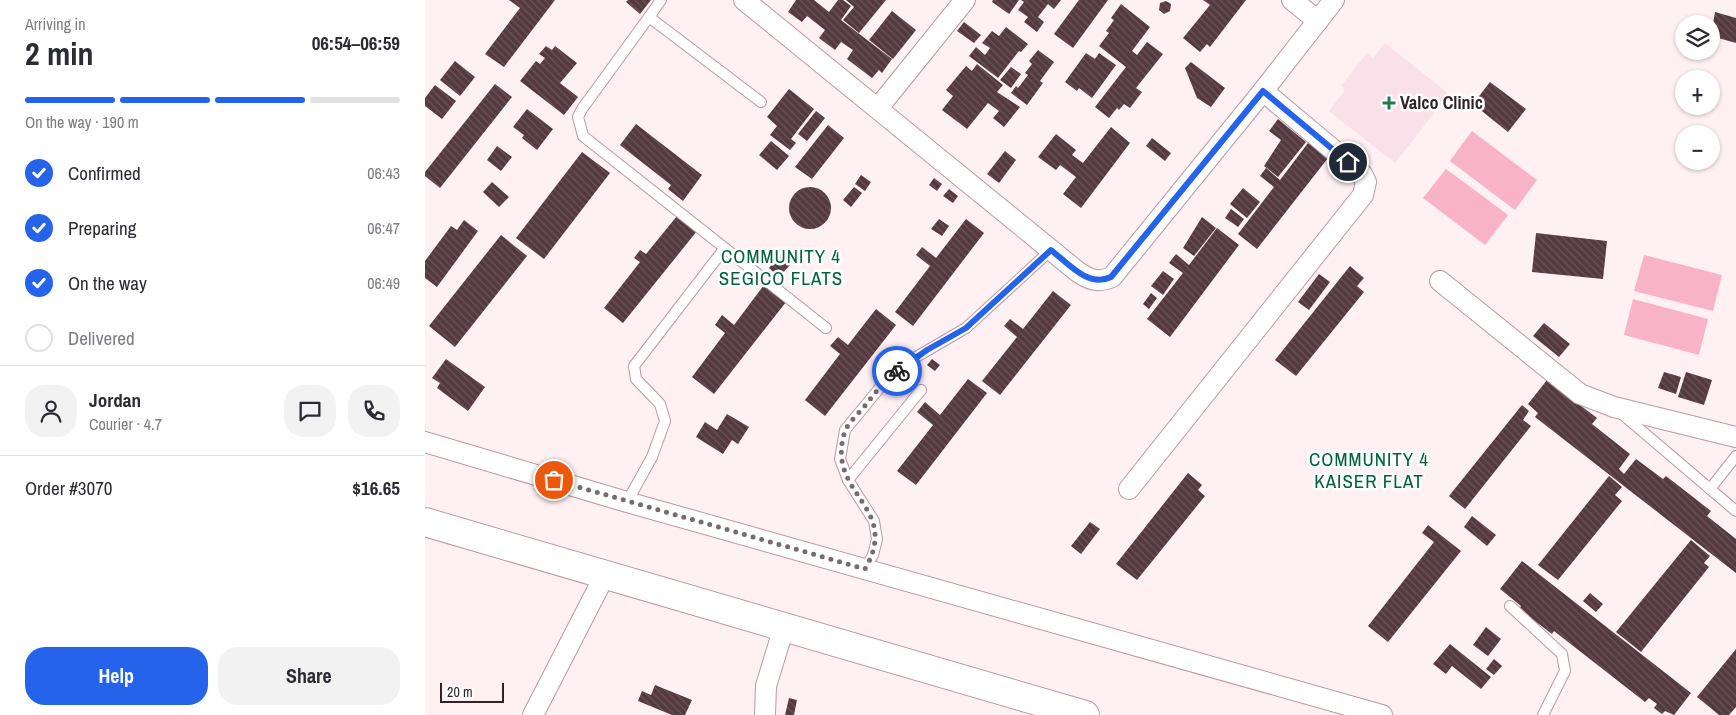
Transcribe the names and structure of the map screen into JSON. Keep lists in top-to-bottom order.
{
  "districts": ["COMMUNITY 4 SEGICO FLATS", "COMMUNITY 4 KAISER FLAT"],
  "places": {
    "health": ["Valco Clinic"]
  },
  "scale_bar": "20 m",
  "page": {
    "heading": ["2 min", "Arriving in", "06:54–06:59"],
    "panel": [
      "Jordan",
      "Courier · 4.7",
      "Order #3070",
      "$16.65"
    ],
    "map_buttons": ["+", "−"],
    "bar": "On the way · 190 m",
    "list": [
      ["Confirmed", "06:43"],
      ["Preparing", "06:47"],
      ["On the way", "06:49"],
      "Delivered"
    ],
    "buttons": ["Help", "Share"],
    "scale": "20 m"
  }
}
